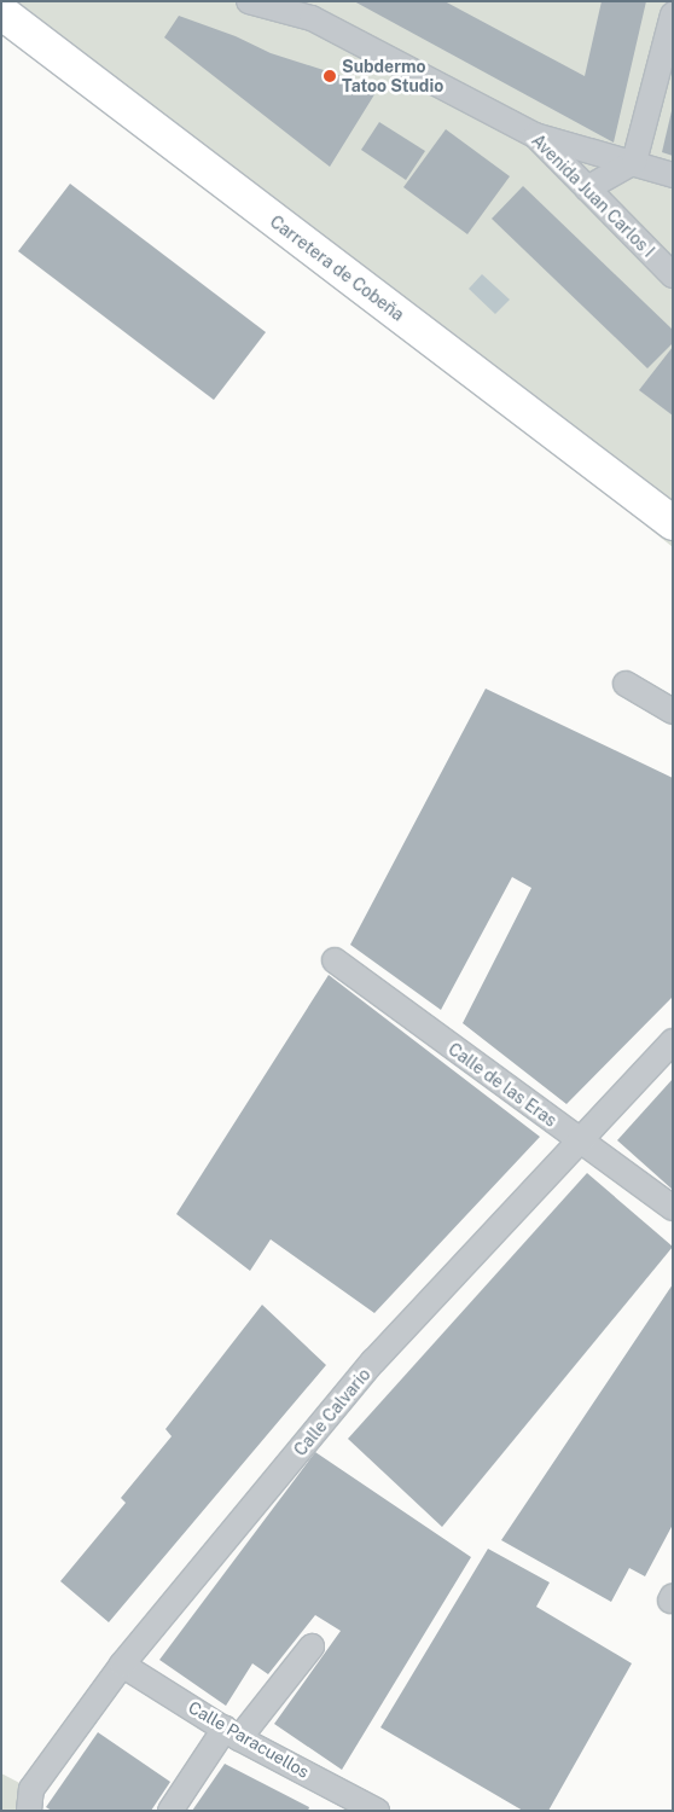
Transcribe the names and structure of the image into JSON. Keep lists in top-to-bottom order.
{
  "streets": {
    "street": [
      "Avenida Juan Carlos I",
      "Carretera de Cobeña",
      "Calle de las Eras",
      "Calle Calvario",
      "Calle Paracuellos"
    ]
  },
  "crossings": [
    ["Calle de las Eras", "Calle Calvario"],
    ["Calle Calvario", "Calle Paracuellos"]
  ],
  "places": ["Subdermo Tatoo Studio"]
}
